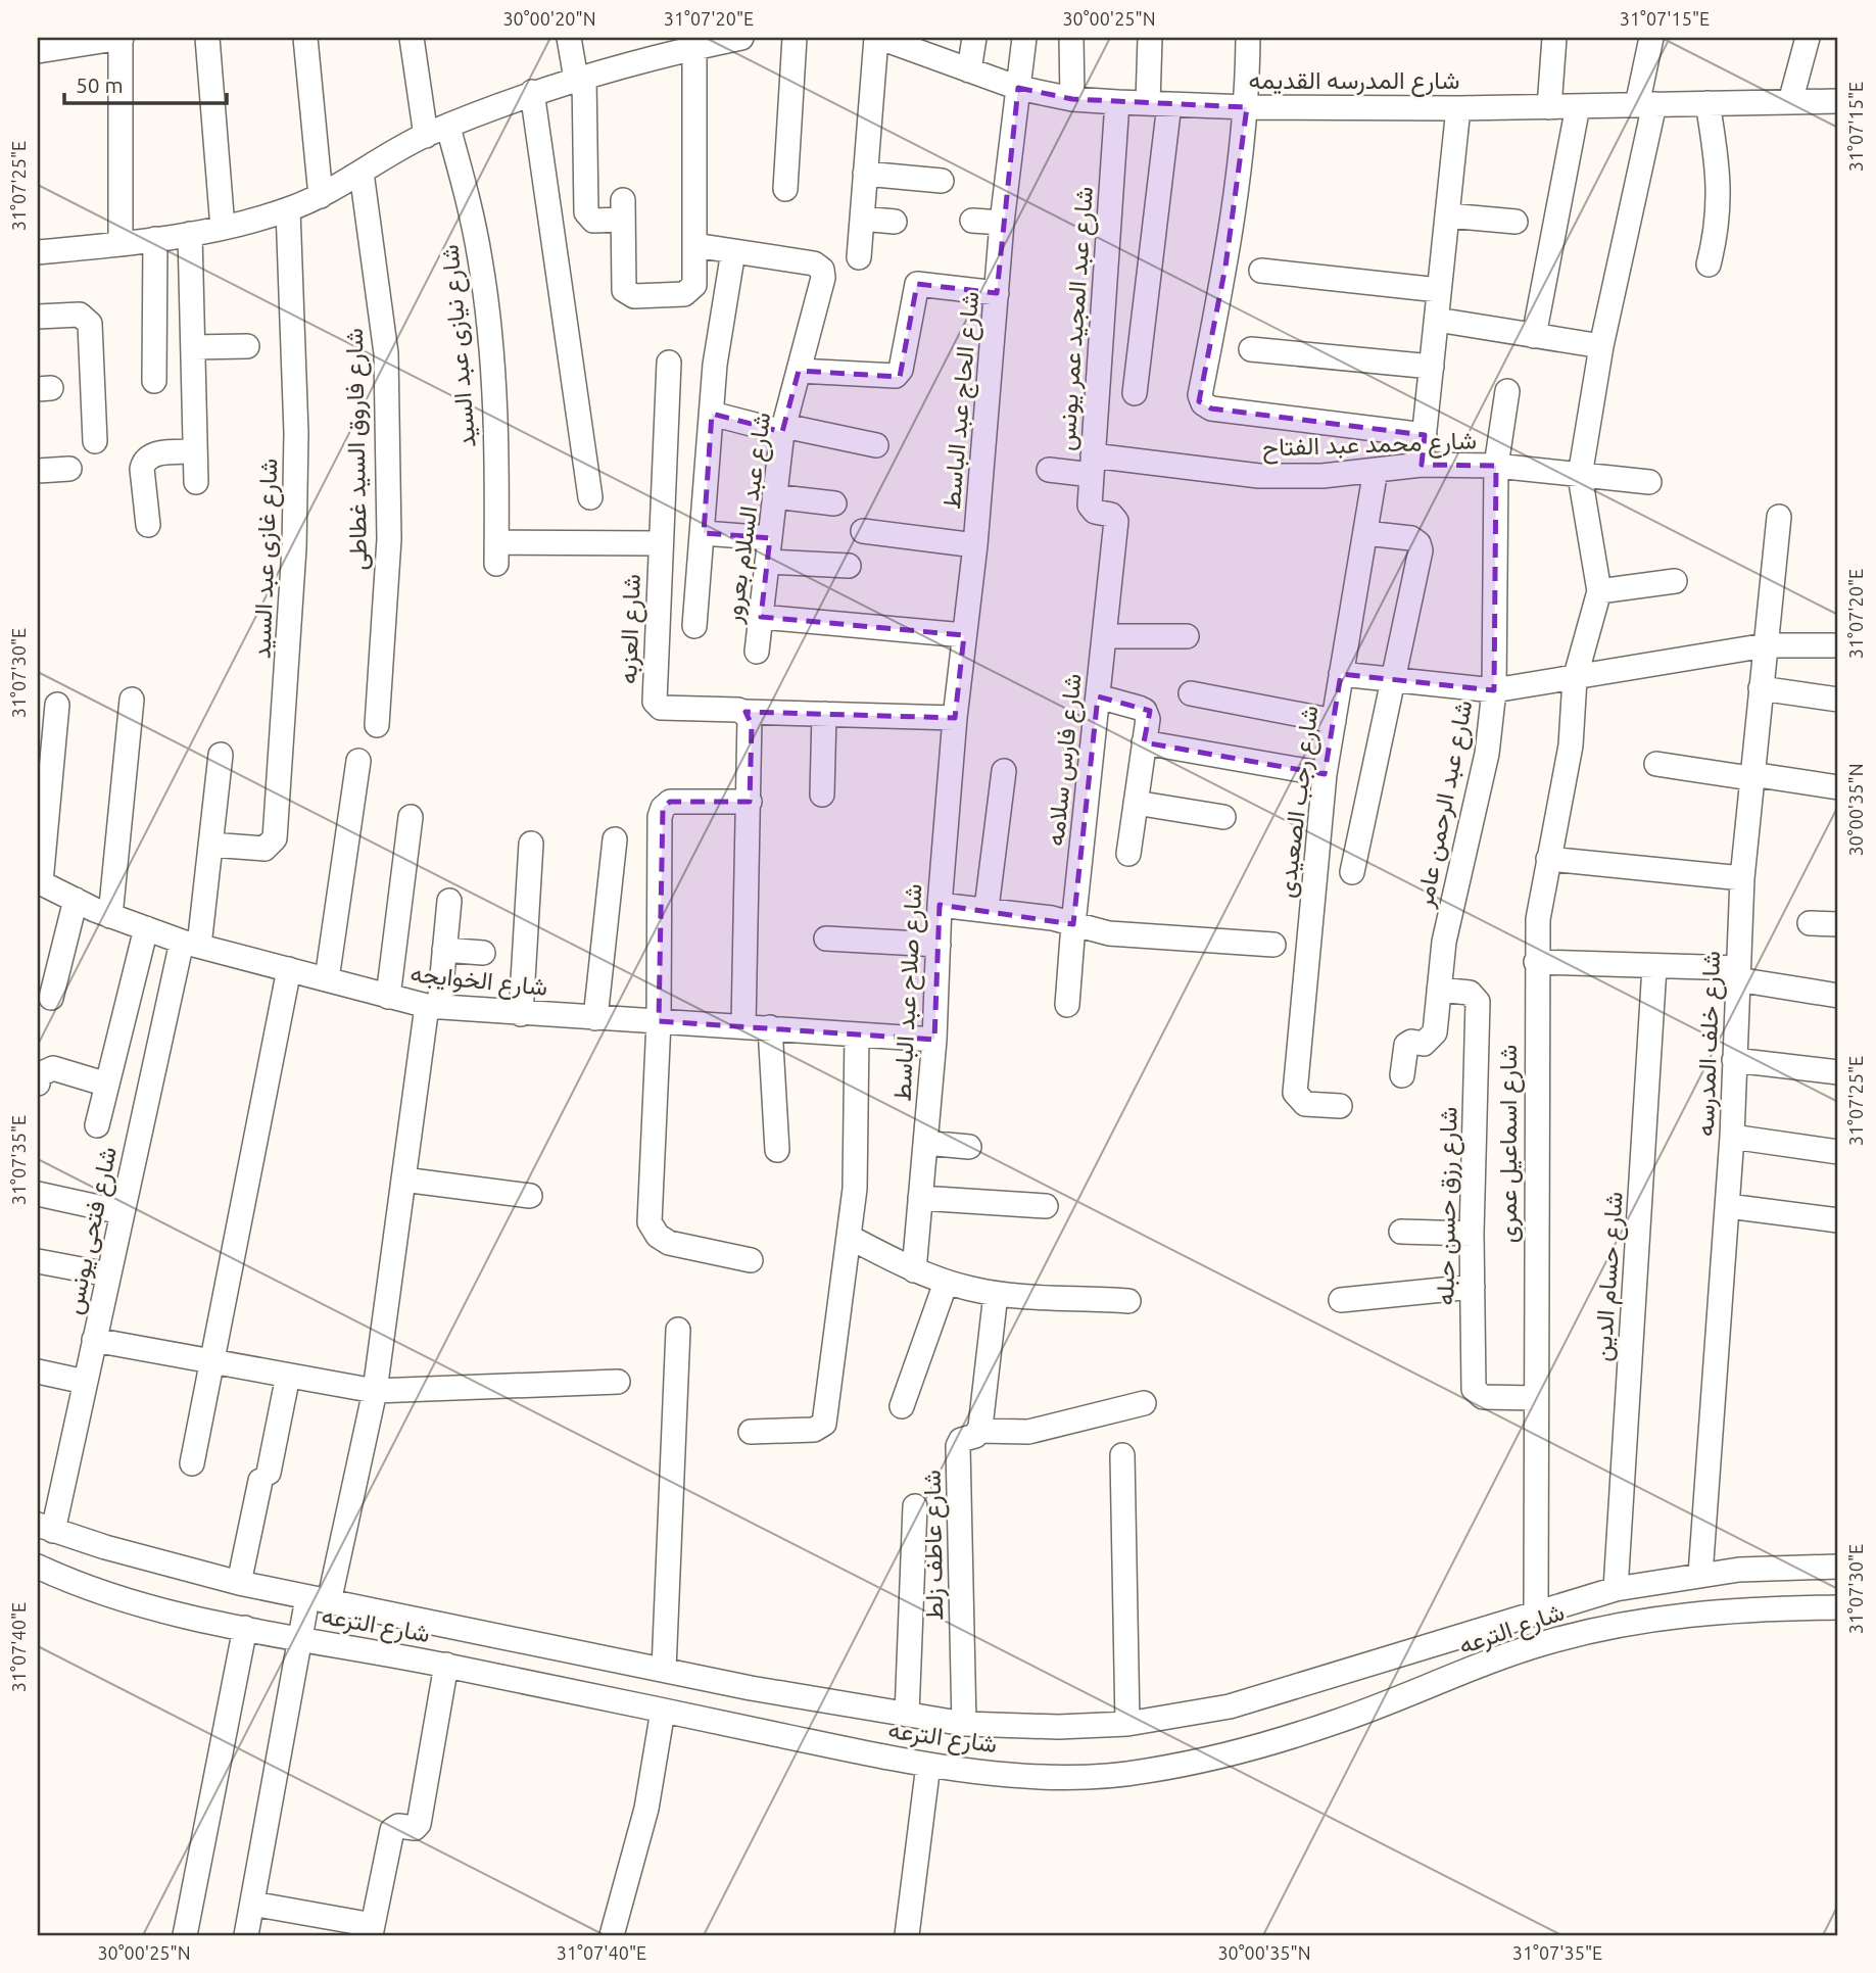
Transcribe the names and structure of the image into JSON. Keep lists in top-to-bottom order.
{
  "streets": {
    "street": [
      "شارع المدرسه القديمه",
      "شارع عبد المجيد عمر يونس",
      "شارع نيازى عبد السيد",
      "شارع الحاج عبد الباسط",
      "شارع محمد عبد الفتاح",
      "شارع فاروق السيد غطاطى",
      "شارع عبد السلام بعرور",
      "شارع غازى عبد السيد",
      "شارع العزبه",
      "شارع فارس سلامه",
      "شارع رجب الصعيدى",
      "شارع عبد الرحمن عامر",
      "شارع الخوايجه",
      "شارع صلاح عبد الباسط",
      "شارع خلف المدرسه",
      "شارع اسماعيل عمرى",
      "شارع رزق حسن حبله",
      "شارع فتحى يونس",
      "شارع حسام الدين",
      "شارع عاطف زلط",
      "شارع الترعه"
    ]
  },
  "crossings": [
    ["شارع المدرسه القديمه", "شارع عبد المجيد عمر يونس"],
    ["شارع المدرسه القديمه", "شارع الحاج عبد الباسط"],
    ["شارع المدرسه القديمه", "شارع محمد عبد الفتاح"],
    ["شارع عبد المجيد عمر يونس", "شارع محمد عبد الفتاح"],
    ["شارع عبد المجيد عمر يونس", "شارع فارس سلامه"],
    ["شارع نيازى عبد السيد", "شارع العزبه"],
    ["شارع الحاج عبد الباسط", "شارع العزبه"],
    ["شارع الحاج عبد الباسط", "شارع صلاح عبد الباسط"],
    ["شارع محمد عبد الفتاح", "شارع رجب الصعيدى"],
    ["شارع محمد عبد الفتاح", "شارع عبد الرحمن عامر"],
    ["شارع غازى عبد السيد", "شارع فتحى يونس"],
    ["شارع العزبه", "شارع صلاح عبد الباسط"],
    ["شارع عبد الرحمن عامر", "شارع رزق حسن حبله"],
    ["شارع الخوايجه", "شارع صلاح عبد الباسط"],
    ["شارع الخوايجه", "شارع فتحى يونس"],
    ["شارع الخوايجه", "شارع الترعه"],
    ["شارع خلف المدرسه", "شارع الترعه"],
    ["شارع اسماعيل عمرى", "شارع رزق حسن حبله"],
    ["شارع اسماعيل عمرى", "شارع الترعه"],
    ["شارع فتحى يونس", "شارع الترعه"],
    ["شارع حسام الدين", "شارع الترعه"],
    ["شارع عاطف زلط", "شارع الترعه"]
  ],
  "scale_bar": "50 m",
  "coordinates": [
    "30°00'20\"N",
    "31°07'20\"E",
    "30°00'25\"N",
    "31°07'15\"E",
    "31°07'25\"E",
    "31°07'30\"E",
    "30°00'35\"N",
    "31°07'35\"E",
    "31°07'40\"E"
  ]
}
